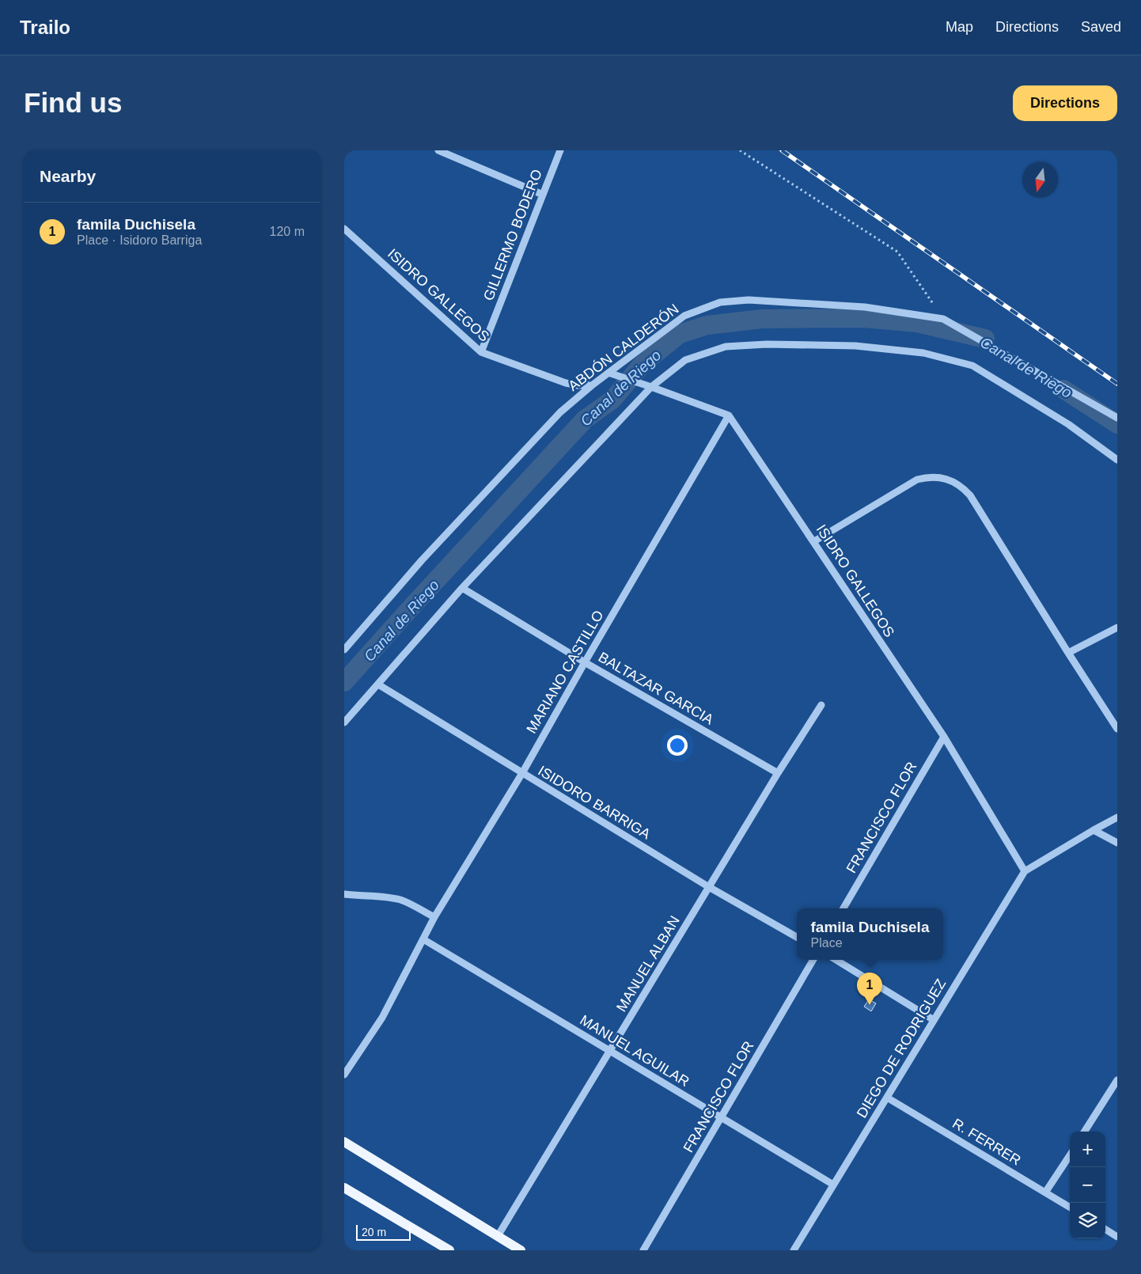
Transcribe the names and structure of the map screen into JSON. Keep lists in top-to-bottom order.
{
  "streets": {
    "street": [
      "GILLERMO BODERO",
      "ISIDRO GALLEGOS",
      "ABDÓN CALDERÓN",
      "MARIANO CASTILLO",
      "BALTAZAR GARCIA",
      "ISIDORO BARRIGA",
      "FRANCISCO FLOR",
      "MANUEL ALBAN",
      "DIEGO DE RODRIGUEZ",
      "MANUEL AGUILAR",
      "R. FERRER"
    ]
  },
  "crossings": [
    ["GILLERMO BODERO", "ISIDRO GALLEGOS"],
    ["ISIDRO GALLEGOS", "ABDÓN CALDERÓN"],
    ["ISIDRO GALLEGOS", "MARIANO CASTILLO"],
    ["ISIDRO GALLEGOS", "FRANCISCO FLOR"],
    ["ISIDRO GALLEGOS", "DIEGO DE RODRIGUEZ"],
    ["MARIANO CASTILLO", "BALTAZAR GARCIA"],
    ["MARIANO CASTILLO", "ISIDORO BARRIGA"],
    ["MARIANO CASTILLO", "MANUEL AGUILAR"],
    ["BALTAZAR GARCIA", "MANUEL ALBAN"],
    ["ISIDORO BARRIGA", "MANUEL ALBAN"],
    ["FRANCISCO FLOR", "MANUEL AGUILAR"],
    ["MANUEL ALBAN", "MANUEL AGUILAR"],
    ["DIEGO DE RODRIGUEZ", "MANUEL AGUILAR"],
    ["DIEGO DE RODRIGUEZ", "R. FERRER"]
  ],
  "water": ["Canal de Riego"],
  "scale_bar": "20 m",
  "north": "bottom",
  "page": {
    "header": "Trailo",
    "nav": ["Map", "Directions", "Saved"],
    "buttons": "Directions",
    "title": "Find us",
    "heading": "Nearby",
    "list": [
      {
        "mark": "1",
        "name": "famila Duchisela",
        "note": "Place · Isidoro Barriga",
        "value": "120 m"
      }
    ],
    "popup": ["famila Duchisela", "Place"],
    "pins": "1",
    "map_buttons": ["+", "−"],
    "scale": "20 m"
  }
}
